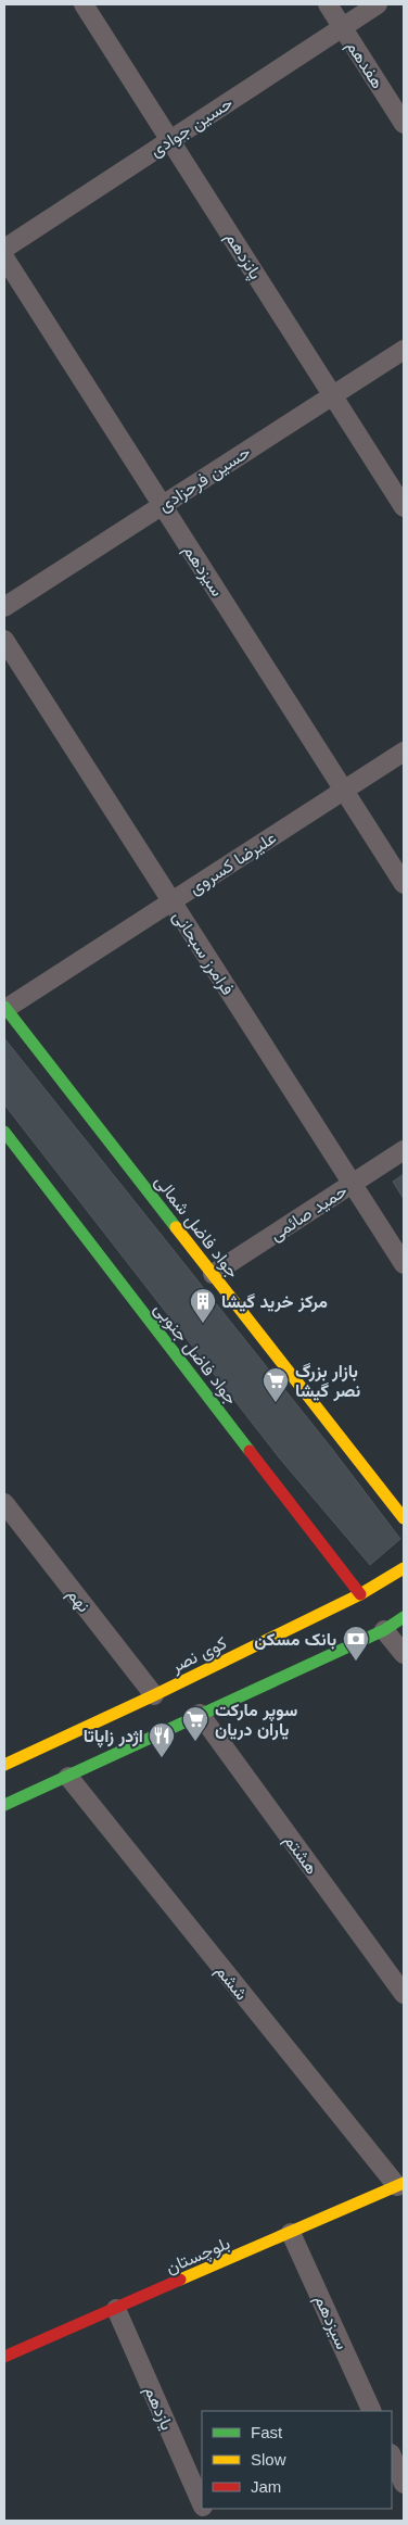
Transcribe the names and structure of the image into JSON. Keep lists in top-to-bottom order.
{
  "streets": {
    "street": [
      "هفدهم",
      "حسین جوادی",
      "پانزدهم",
      "حسین فرحزادی",
      "سیزدهم",
      "علیرضا کسروی",
      "فرامرز سبحانی",
      "حمید صائمی",
      "جواد فاضل شمالی",
      "جواد فاضل جنوبی",
      "نهم",
      "کوی نصر",
      "هشتم",
      "ششم",
      "بلوچستان",
      "یازدهم"
    ]
  },
  "crossings": [
    ["هفدهم", "حسین جوادی"],
    ["حسین جوادی", "پانزدهم"],
    ["پانزدهم", "حسین فرحزادی"],
    ["حسین فرحزادی", "سیزدهم"],
    ["سیزدهم", "علیرضا کسروی"],
    ["سیزدهم", "بلوچستان"],
    ["علیرضا کسروی", "فرامرز سبحانی"],
    ["علیرضا کسروی", "جواد فاضل شمالی"],
    ["فرامرز سبحانی", "حمید صائمی"],
    ["حمید صائمی", "جواد فاضل شمالی"],
    ["جواد فاضل جنوبی", "کوی نصر"],
    ["نهم", "کوی نصر"],
    ["ششم", "بلوچستان"],
    ["بلوچستان", "یازدهم"]
  ],
  "places": {
    "building": ["مرکز خرید گیشا"],
    "supermarket": ["بازار بزرگ نصر گیشا", "سوپر مارکت یاران دریان"],
    "bank": ["بانک مسکن"],
    "restaurant": ["اژدر زاپاتا"]
  },
  "legend": ["Fast", "Slow", "Jam"]
}
